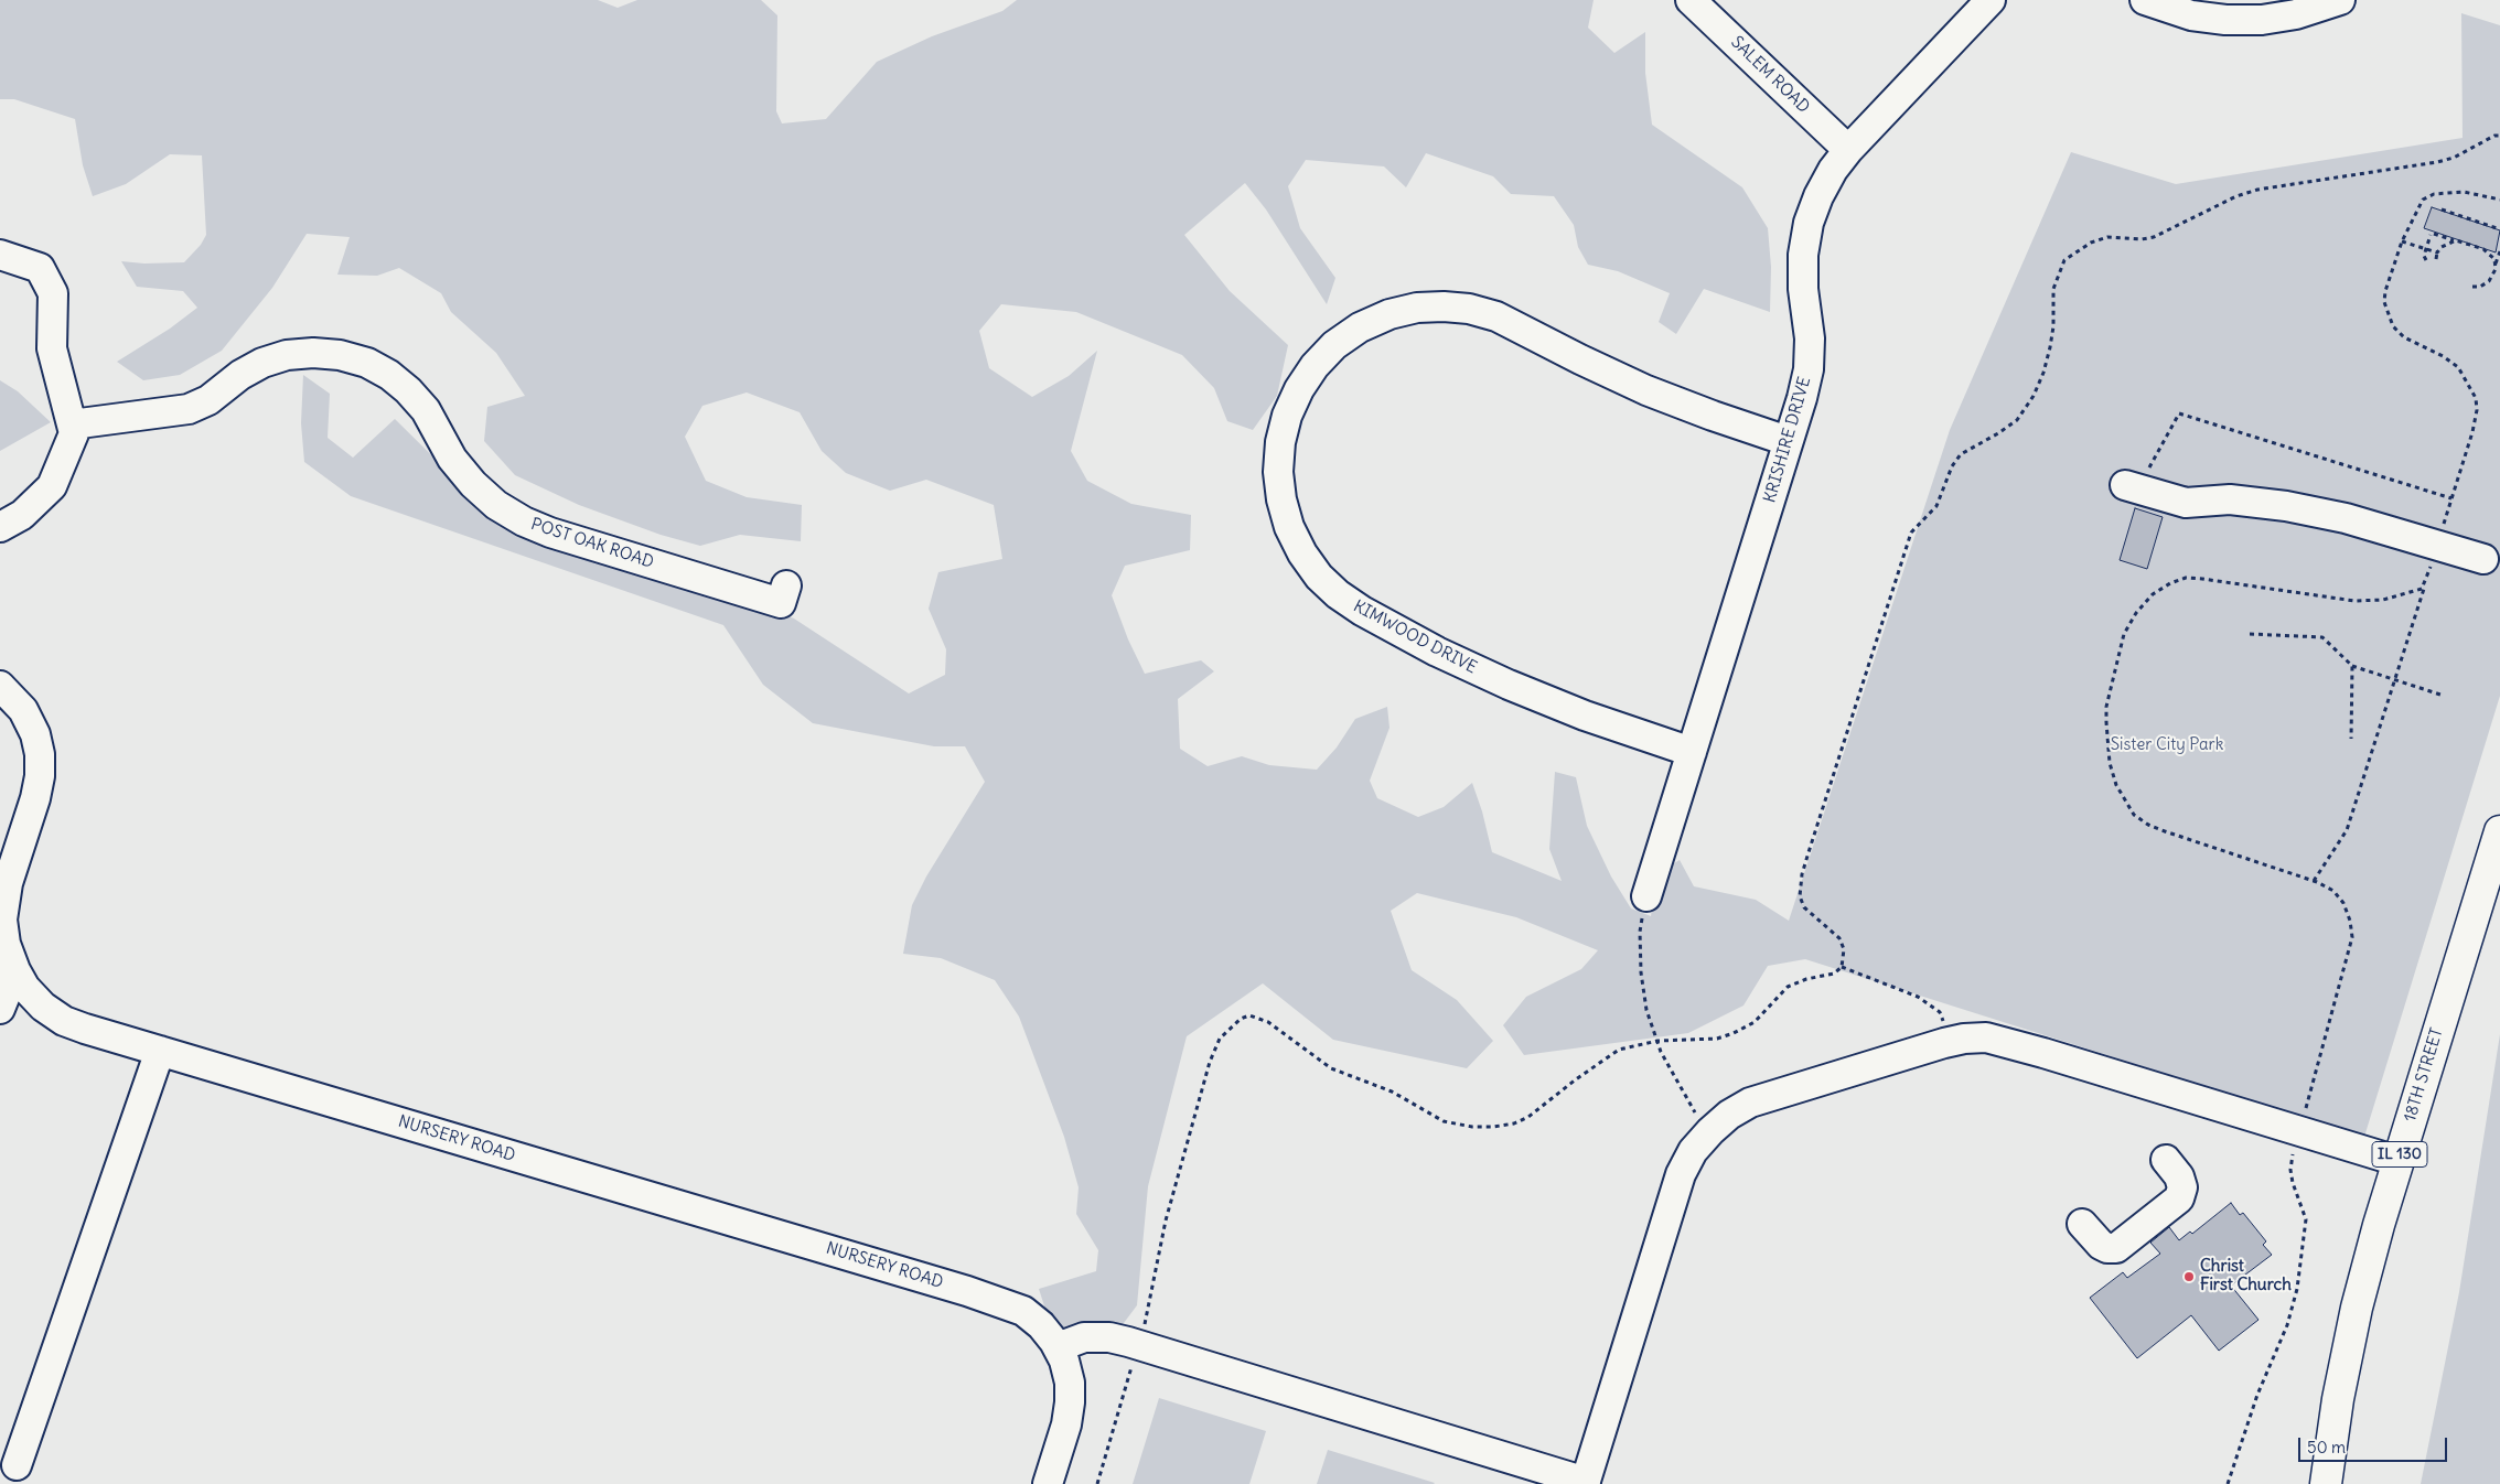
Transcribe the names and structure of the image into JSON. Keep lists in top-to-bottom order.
{
  "streets": {
    "main road": ["18TH STREET", "IL 130"],
    "street": [
      "SALEM ROAD",
      "KRISHIRE DRIVE",
      "POST OAK ROAD",
      "KIMWOOD DRIVE",
      "NURSERY ROAD"
    ]
  },
  "crossings": [
    ["SALEM ROAD", "KRISHIRE DRIVE"],
    ["KRISHIRE DRIVE", "KIMWOOD DRIVE"]
  ],
  "parks": ["Sister City Park"],
  "places": ["Christ First Church"],
  "scale_bar": "50 m"
}
